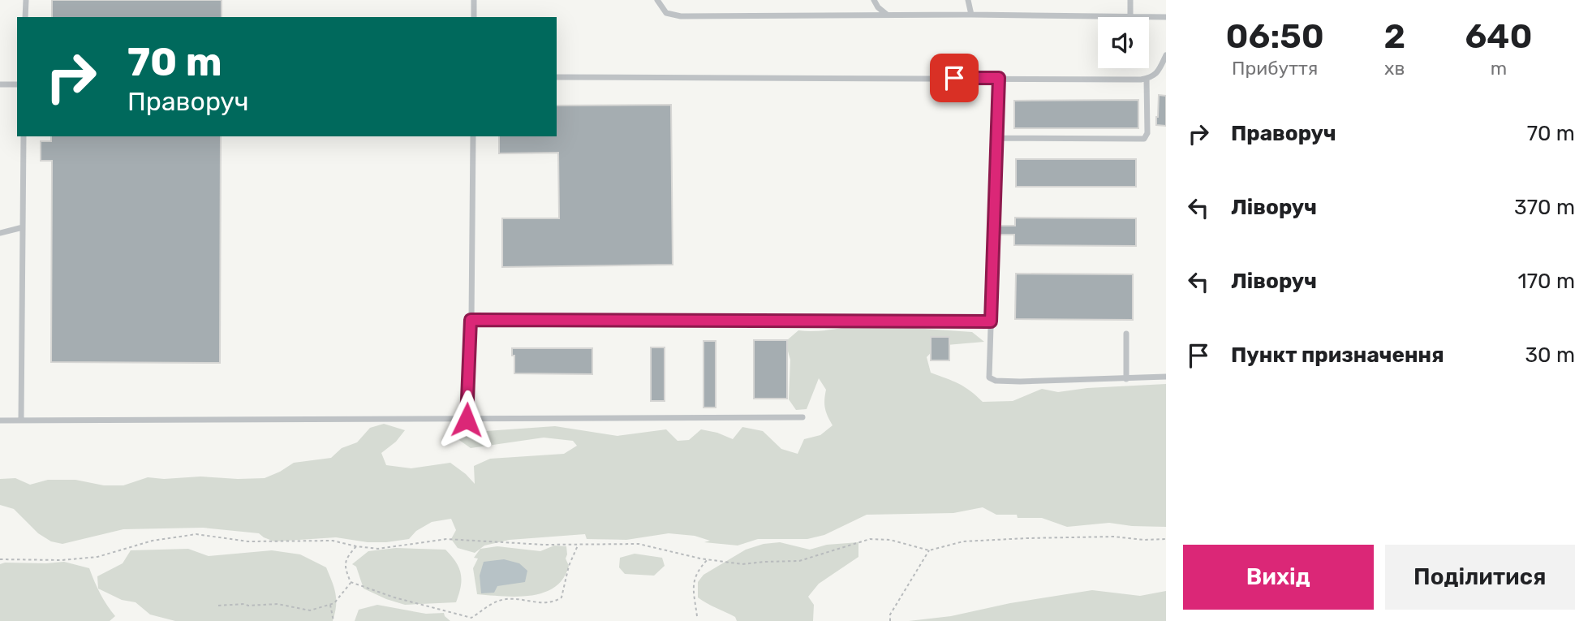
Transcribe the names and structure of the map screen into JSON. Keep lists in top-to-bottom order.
{
  "page": {
    "eta": [
      "06:50",
      "Прибуття",
      "2",
      "хв",
      "640",
      "m"
    ],
    "turn": ["70 m", "Праворуч"],
    "list": [
      {
        "name": "Праворуч",
        "value": "70 m"
      },
      {
        "name": "Ліворуч",
        "value": "370 m"
      },
      {
        "name": "Ліворуч",
        "value": "170 m"
      },
      {
        "name": "Пункт призначення",
        "value": "30 m"
      }
    ],
    "buttons": ["Вихід", "Поділитися"]
  }
}
